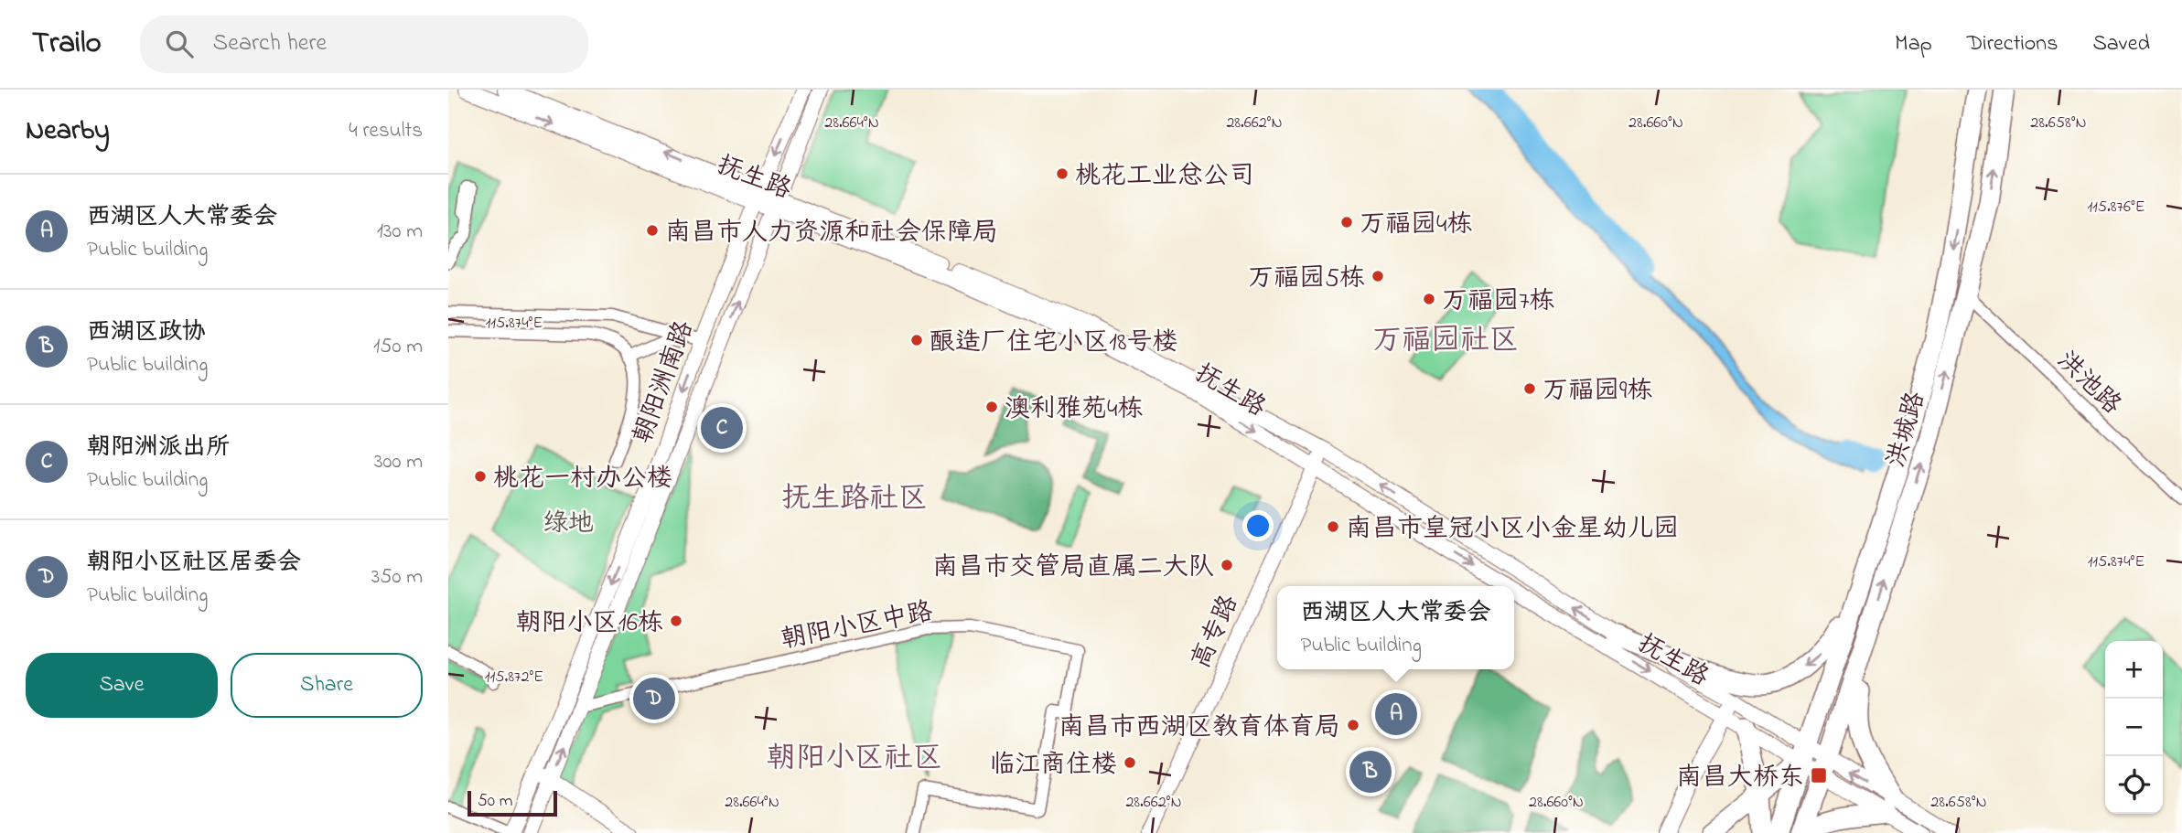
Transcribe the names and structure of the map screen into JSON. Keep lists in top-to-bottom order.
{
  "streets": {
    "highway": ["洪城路"],
    "main road": ["抚生路", "朝阳洲南路", "高专路"],
    "street": ["洪池路", "朝阳小区中路"]
  },
  "crossings": [
    ["抚生路", "朝阳洲南路"],
    ["抚生路", "洪城路"],
    ["抚生路", "高专路"],
    ["朝阳洲南路", "朝阳小区中路"],
    ["洪池路", "洪城路"]
  ],
  "districts": ["万福园社区", "抚生路社区", "朝阳小区社区"],
  "parks": ["绿地"],
  "places": {
    "other": [
      "桃花工业总公司",
      "万福园4栋",
      "南昌市人力资源和社会保障局",
      "万福园5栋",
      "万福园7栋",
      "酿造厂住宅小区18号楼",
      "万福园9栋",
      "澳利雅苑4栋",
      "桃花一村办公楼",
      "南昌市皇冠小区小金星幼儿园",
      "南昌市交管局直属二大队",
      "朝阳小区16栋",
      "南昌市西湖区教育体育局",
      "临江商住楼"
    ],
    "transit": ["南昌大桥东"]
  },
  "scale_bar": "50 m",
  "page": {
    "header": "Trailo",
    "search": "Search here",
    "nav": ["Map", "Directions", "Saved"],
    "heading": ["Nearby", "4 results"],
    "list": [
      {
        "mark": "A",
        "name": "西湖区人大常委会",
        "note": "Public building",
        "value": "130 m"
      },
      {
        "mark": "B",
        "name": "西湖区政协",
        "note": "Public building",
        "value": "150 m"
      },
      {
        "mark": "C",
        "name": "朝阳洲派出所",
        "note": "Public building",
        "value": "300 m"
      },
      {
        "mark": "D",
        "name": "朝阳小区社区居委会",
        "note": "Public building",
        "value": "350 m"
      }
    ],
    "pins": [
      "C",
      "D",
      "A",
      "B"
    ],
    "popup": ["西湖区人大常委会", "Public building"],
    "buttons": ["Save", "Share"],
    "map_buttons": ["+", "−"],
    "scale": "50 m"
  },
  "coordinates": [
    "28.664°N",
    "28.662°N",
    "28.660°N",
    "28.658°N",
    "115.876°E",
    "115.874°E",
    "115.872°E"
  ]
}
